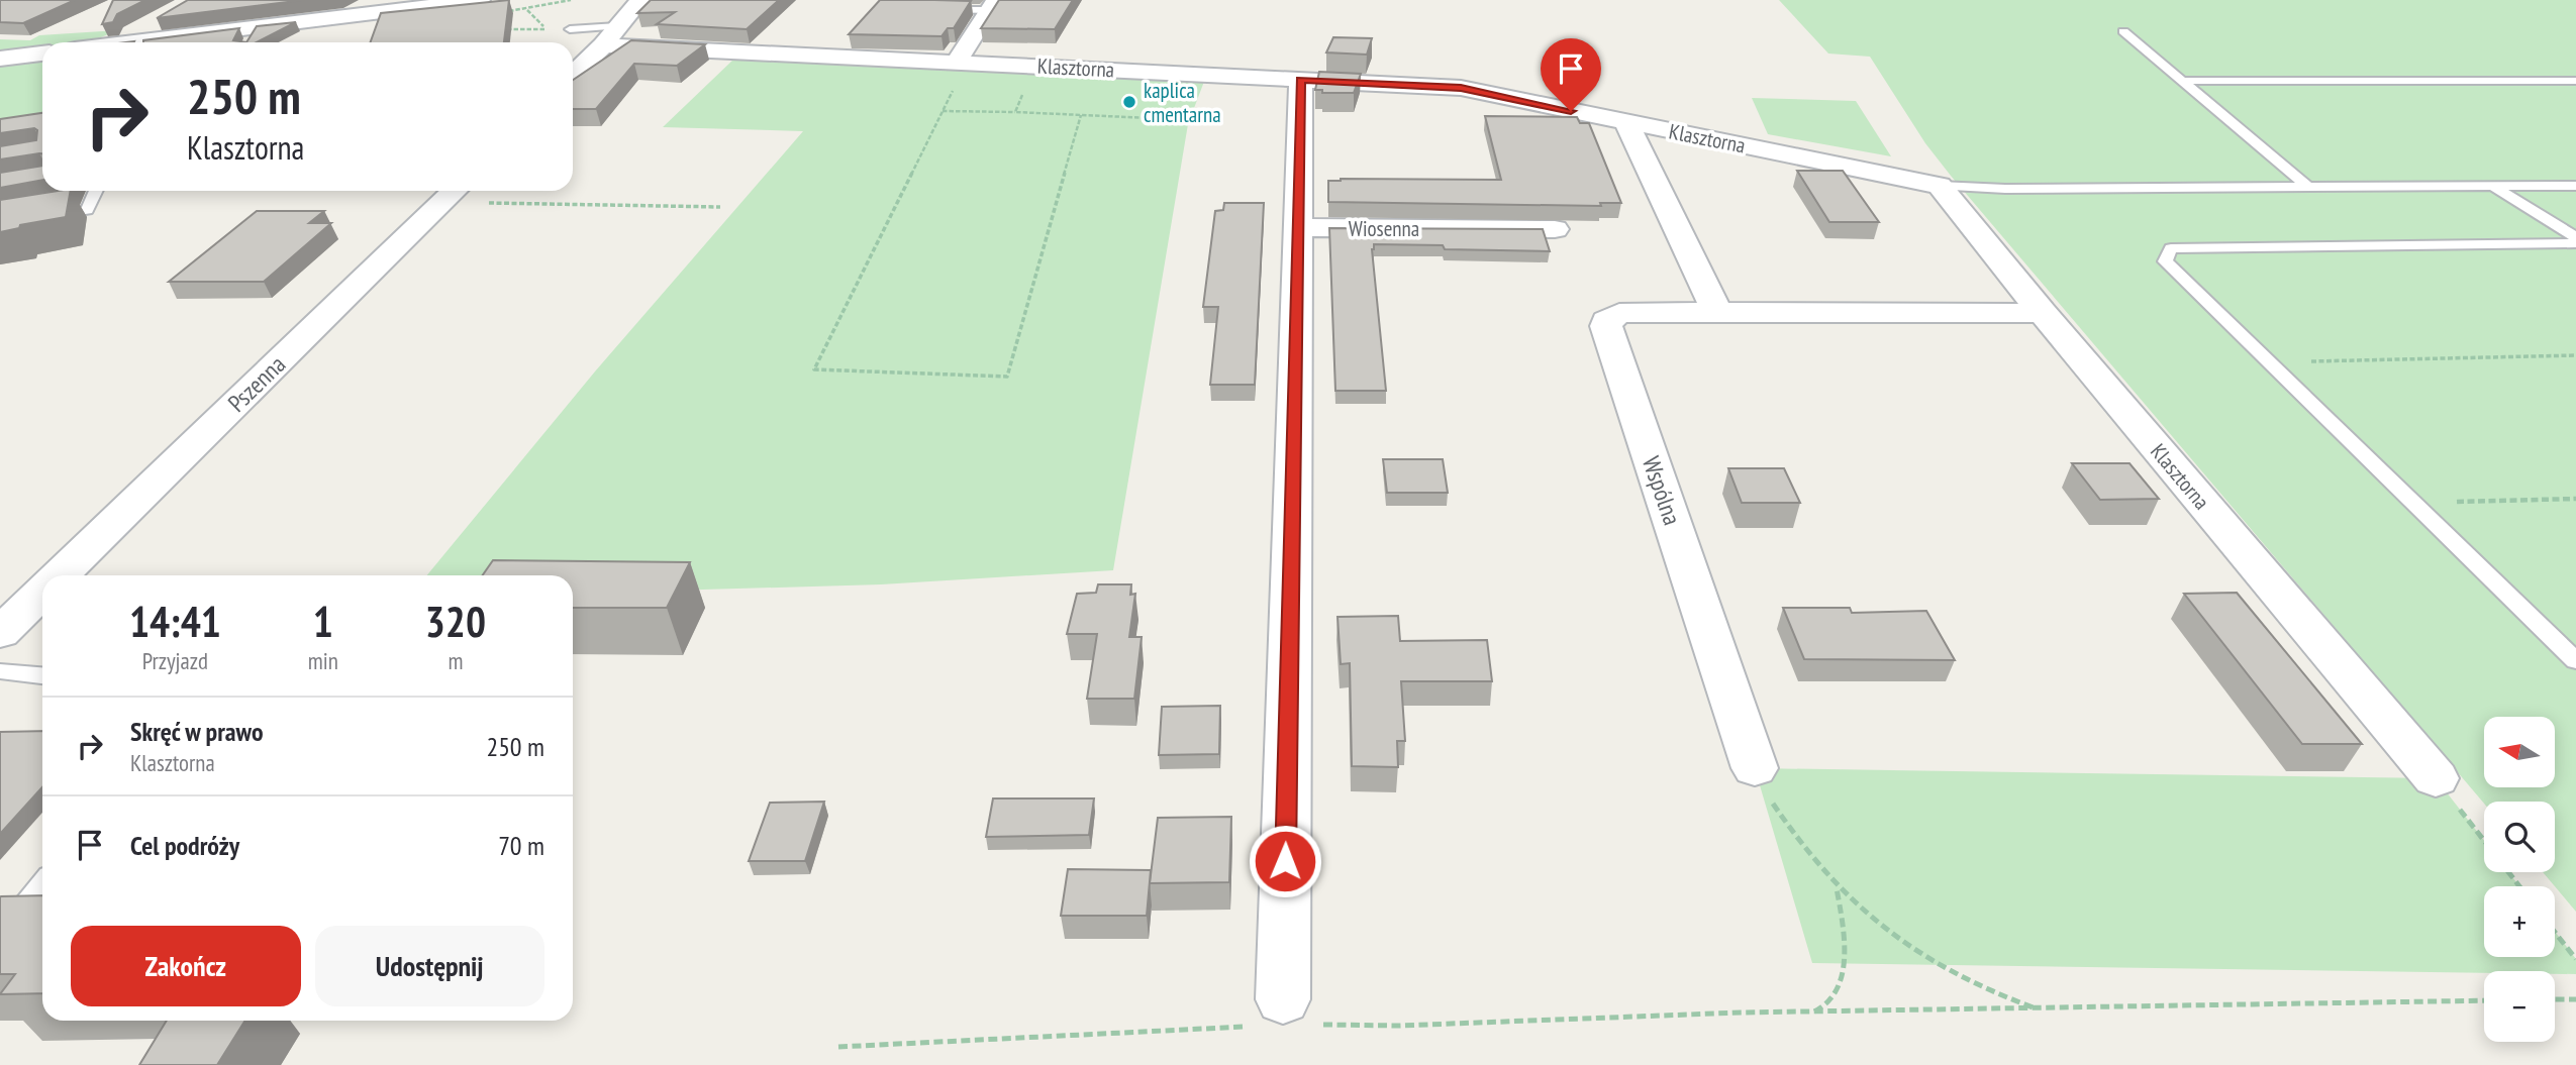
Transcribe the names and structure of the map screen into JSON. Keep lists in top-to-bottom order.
{
  "streets": {
    "street": [
      "Klasztorna",
      "Wiosenna",
      "Pszenna",
      "Wspólna"
    ]
  },
  "crossings": [
    ["Klasztorna", "Wspólna"]
  ],
  "places": ["kaplica cmentarna"],
  "north": "left",
  "page": {
    "turn": ["250 m", "Klasztorna"],
    "eta": [
      "14:41",
      "Przyjazd",
      "1",
      "min",
      "320",
      "m"
    ],
    "list": [
      {
        "name": "Skręć w prawo",
        "note": "Klasztorna",
        "value": "250 m"
      },
      {
        "name": "Cel podróży",
        "value": "70 m"
      }
    ],
    "map_buttons": ["+", "−"],
    "buttons": ["Zakończ", "Udostępnij"]
  }
}
